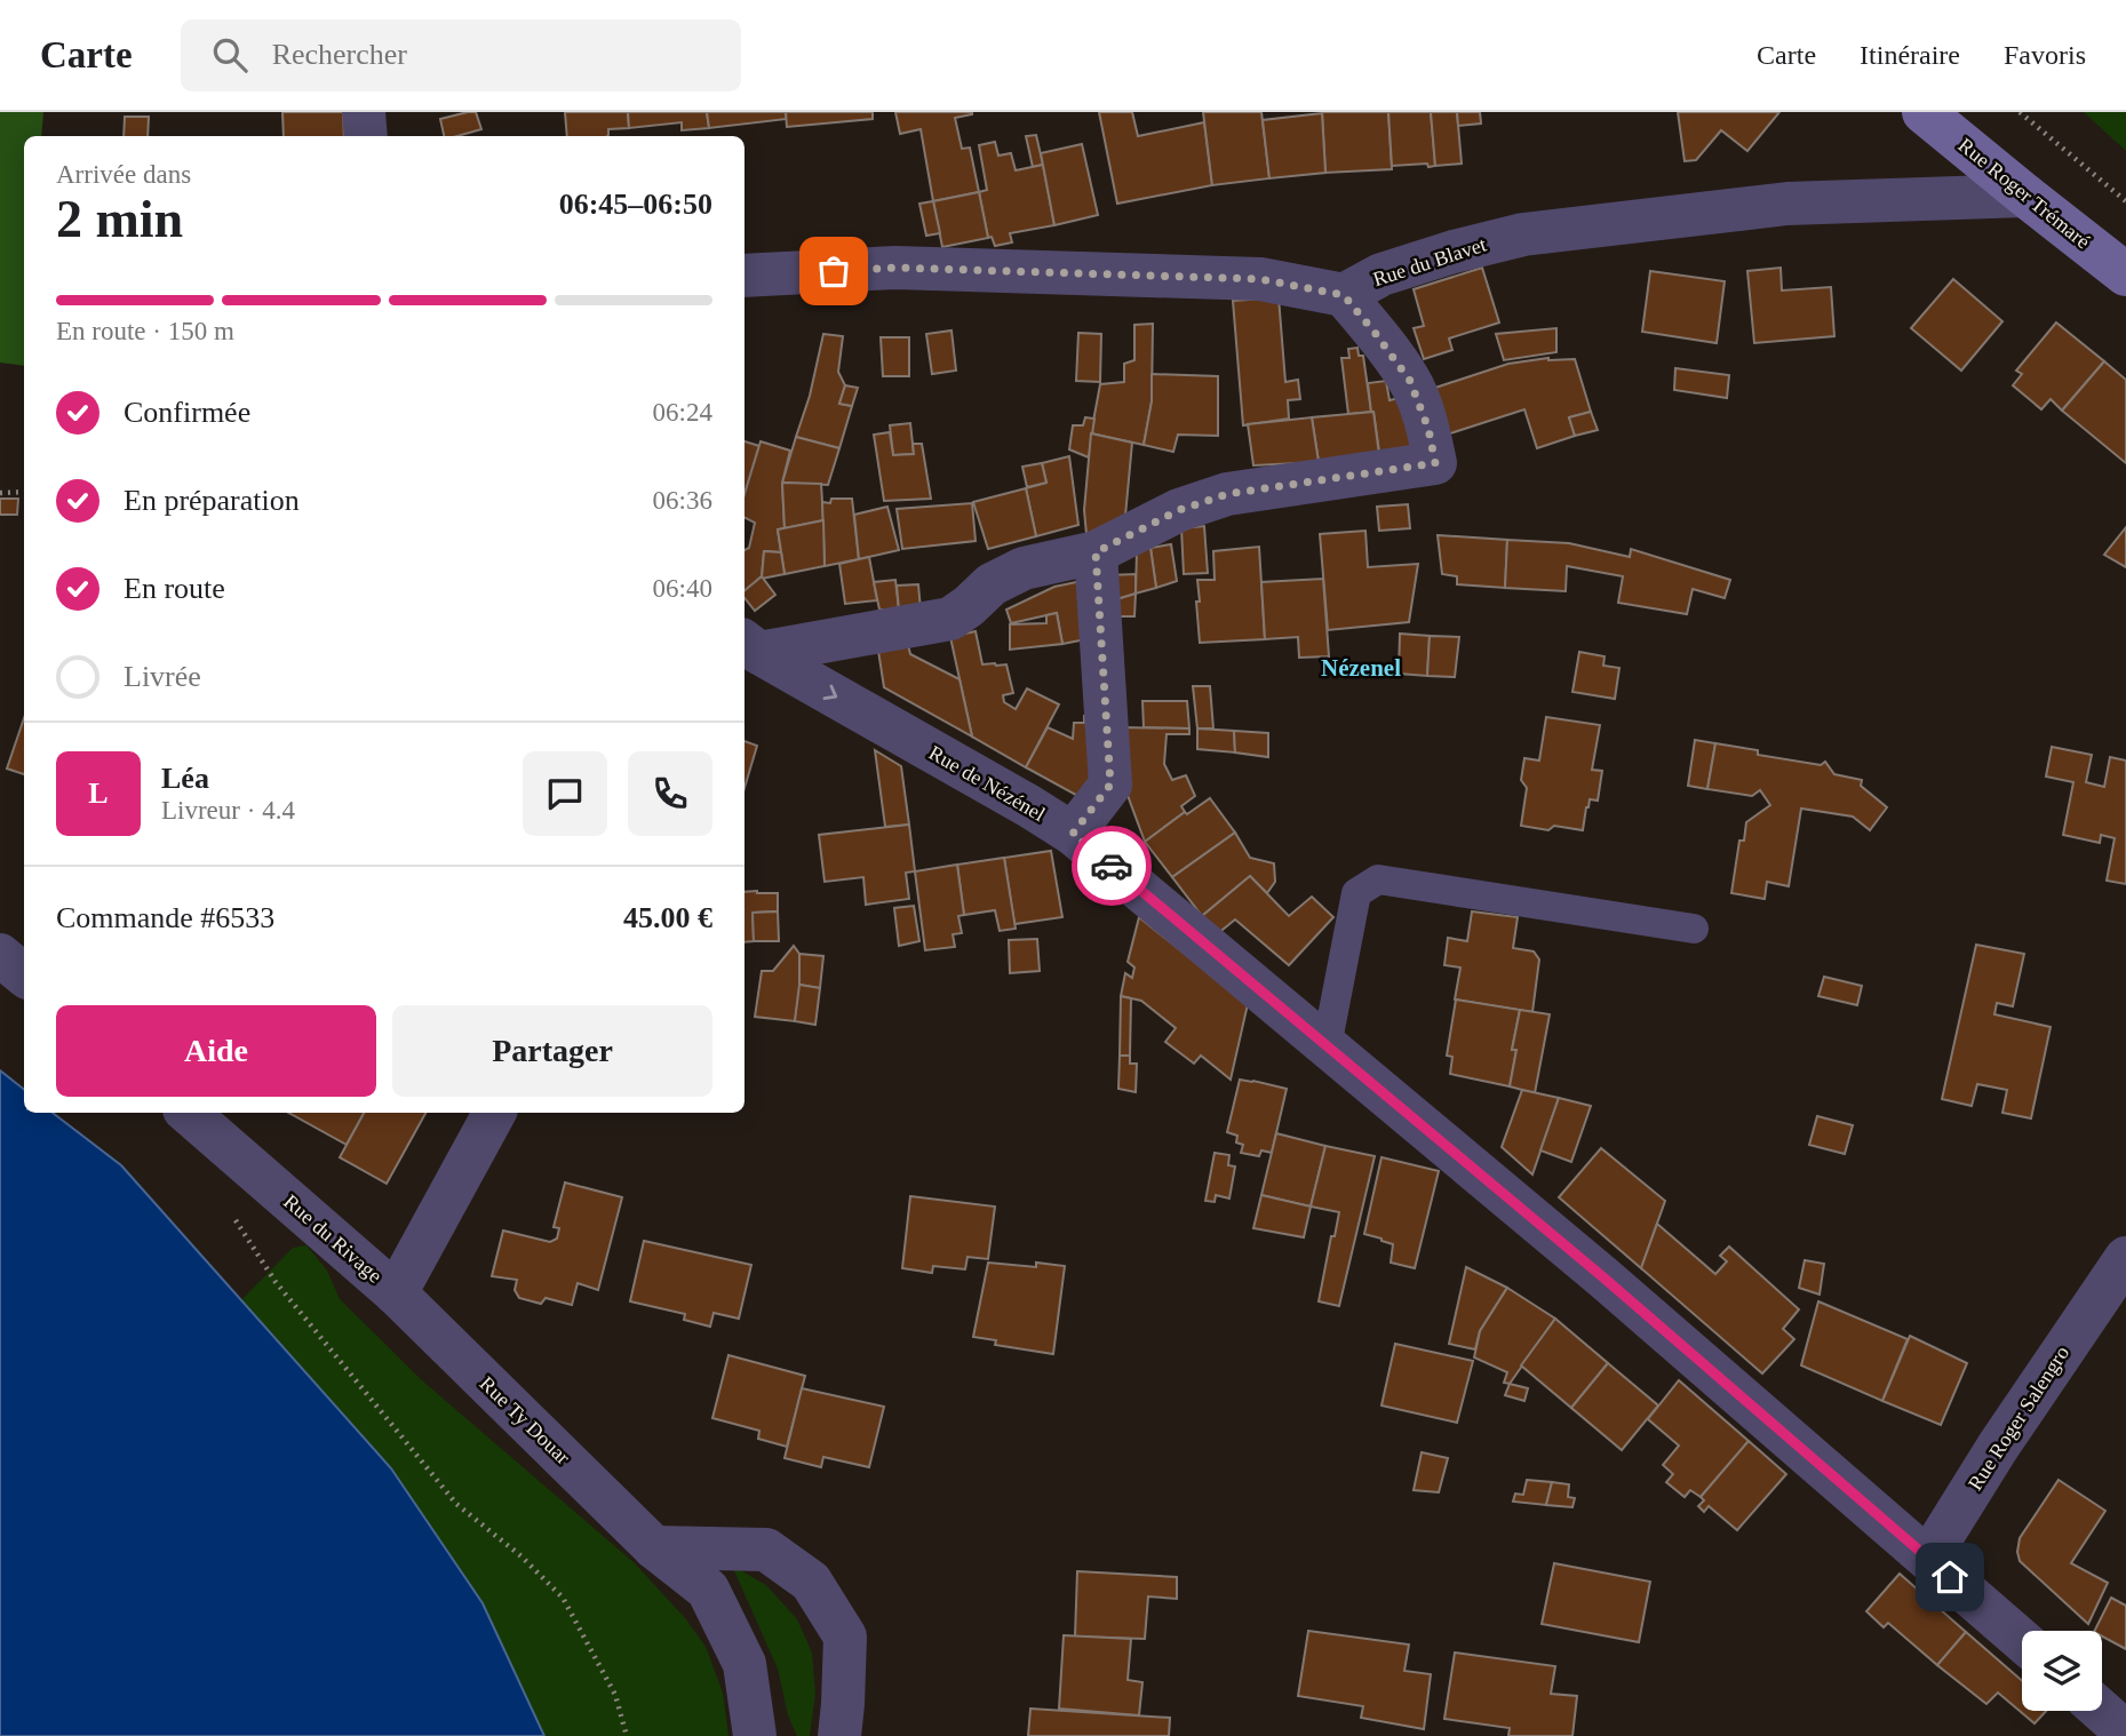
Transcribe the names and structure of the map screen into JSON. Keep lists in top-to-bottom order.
{
  "streets": {
    "street": [
      "Rue Roger Trémaré",
      "Rue du Blavet",
      "Rue de Nézénel",
      "Rue du Rivage",
      "Rue Roger Salengro",
      "Rue Ty Douar"
    ]
  },
  "crossings": [
    ["Rue Roger Trémaré", "Rue du Blavet"],
    ["Rue de Nézénel", "Rue Roger Salengro"],
    ["Rue du Rivage", "Rue Ty Douar"]
  ],
  "districts": ["Nézenel"],
  "page": {
    "header": "Carte",
    "search": "Rechercher",
    "nav": ["Carte", "Itinéraire", "Favoris"],
    "heading": ["2 min", "Arrivée dans", "06:45–06:50"],
    "panel": [
      "Léa",
      "Livreur · 4.4",
      "Commande #6533",
      "45.00 €"
    ],
    "bar": "En route · 150 m",
    "list": [
      ["Confirmée", "06:24"],
      ["En préparation", "06:36"],
      ["En route", "06:40"],
      "Livrée"
    ],
    "round": "L",
    "buttons": ["Aide", "Partager"]
  }
}
